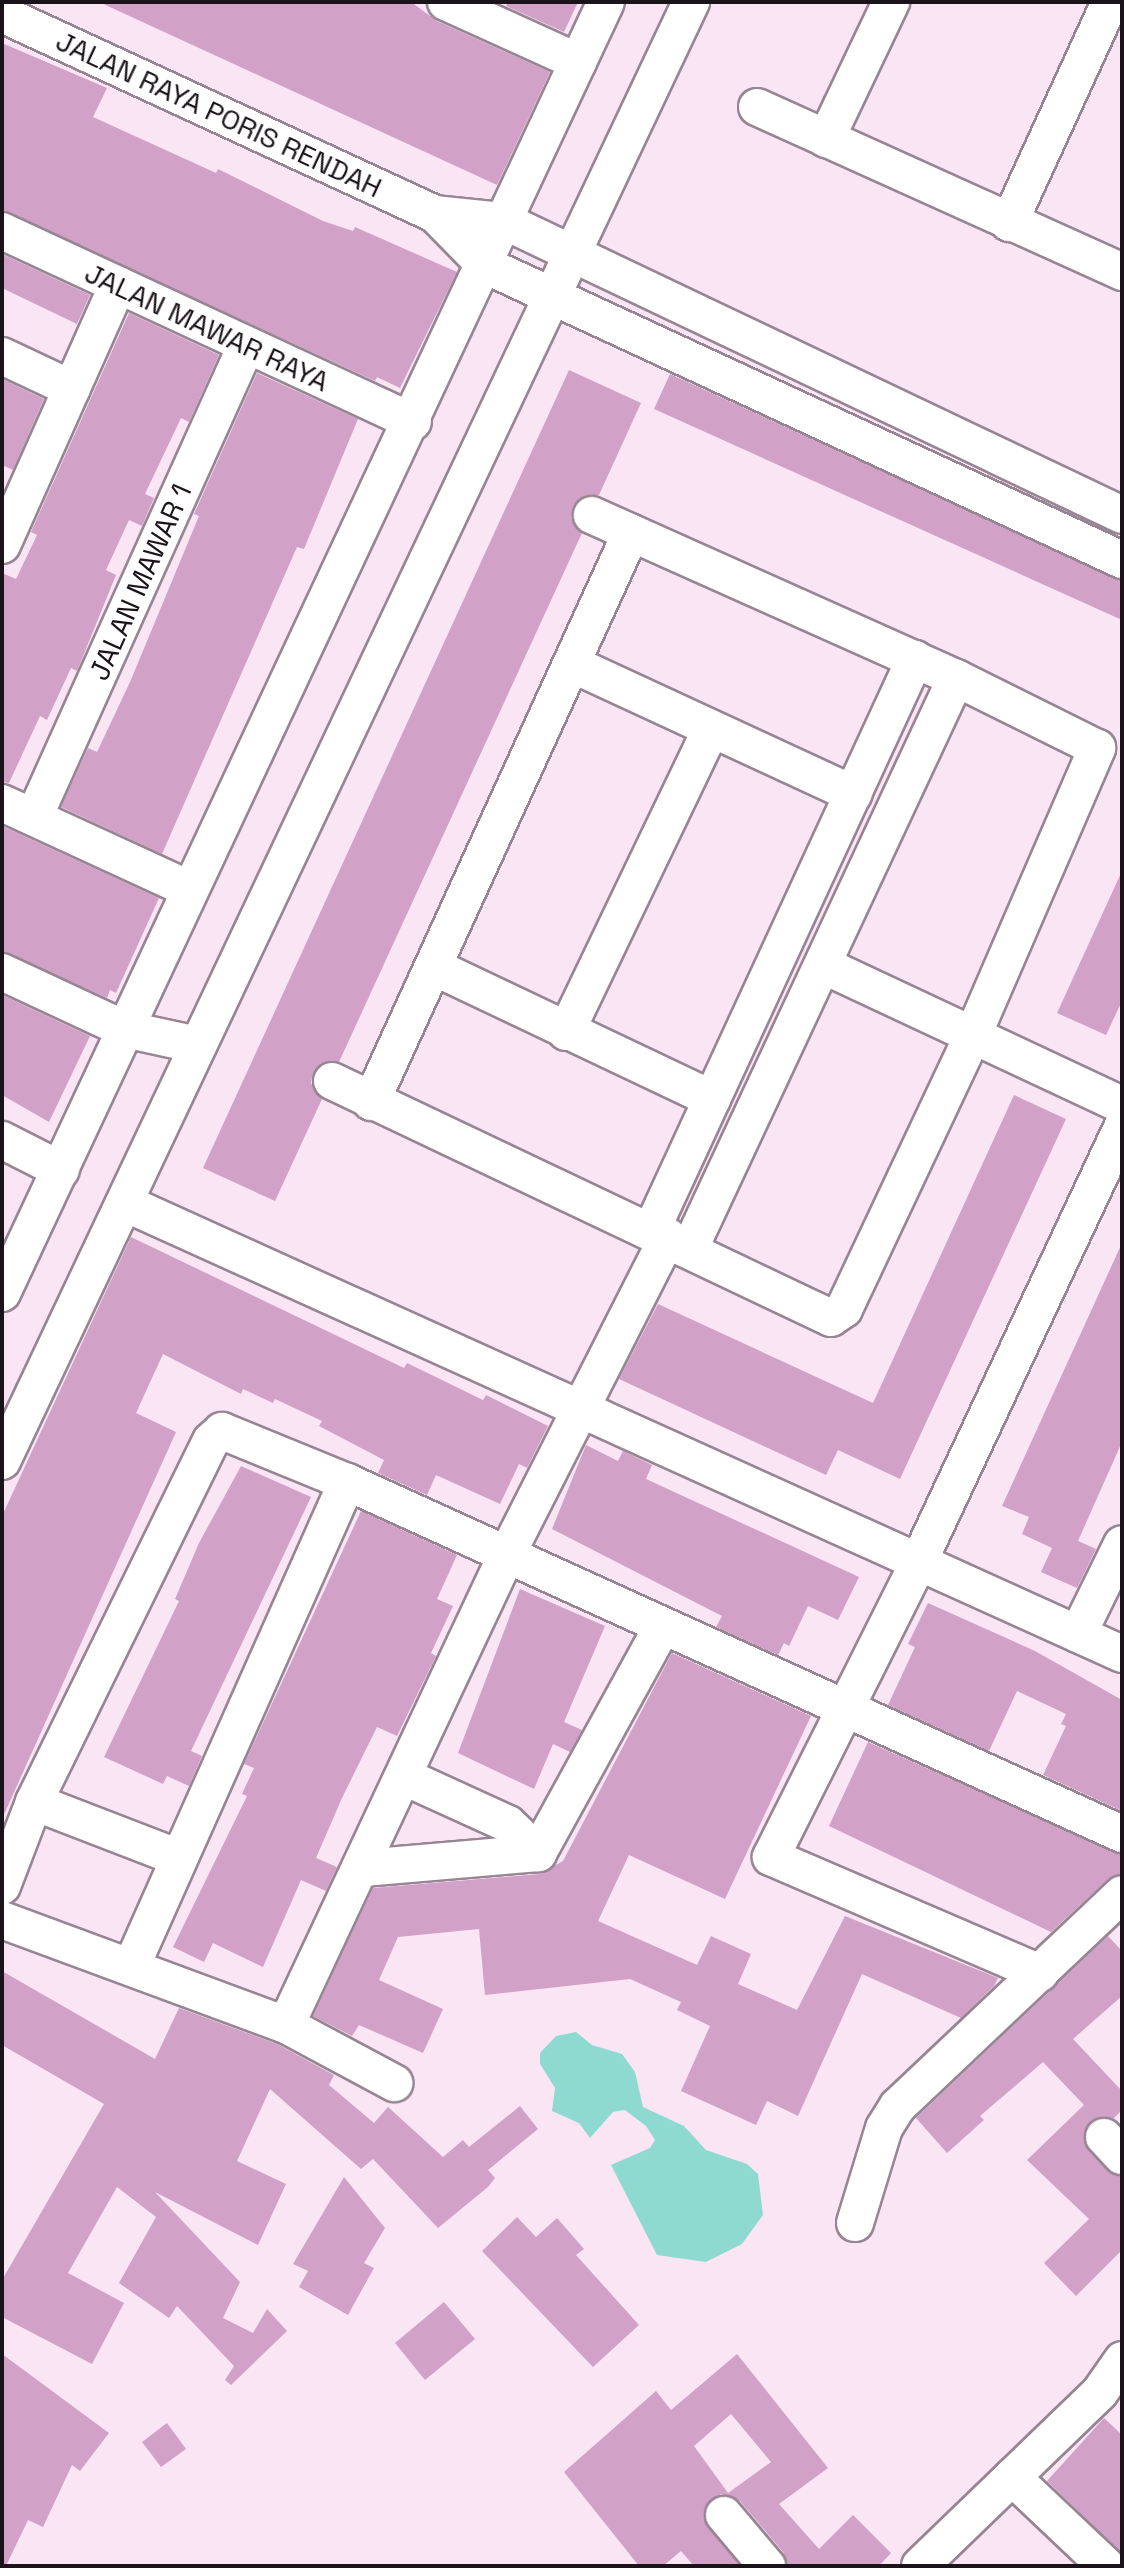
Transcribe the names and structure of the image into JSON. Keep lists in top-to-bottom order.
{
  "streets": {
    "street": ["JALAN RAYA PORIS RENDAH", "JALAN MAWAR RAYA", "JALAN MAWAR 1"]
  },
  "crossings": [
    ["JALAN MAWAR RAYA", "JALAN MAWAR 1"]
  ]
}
